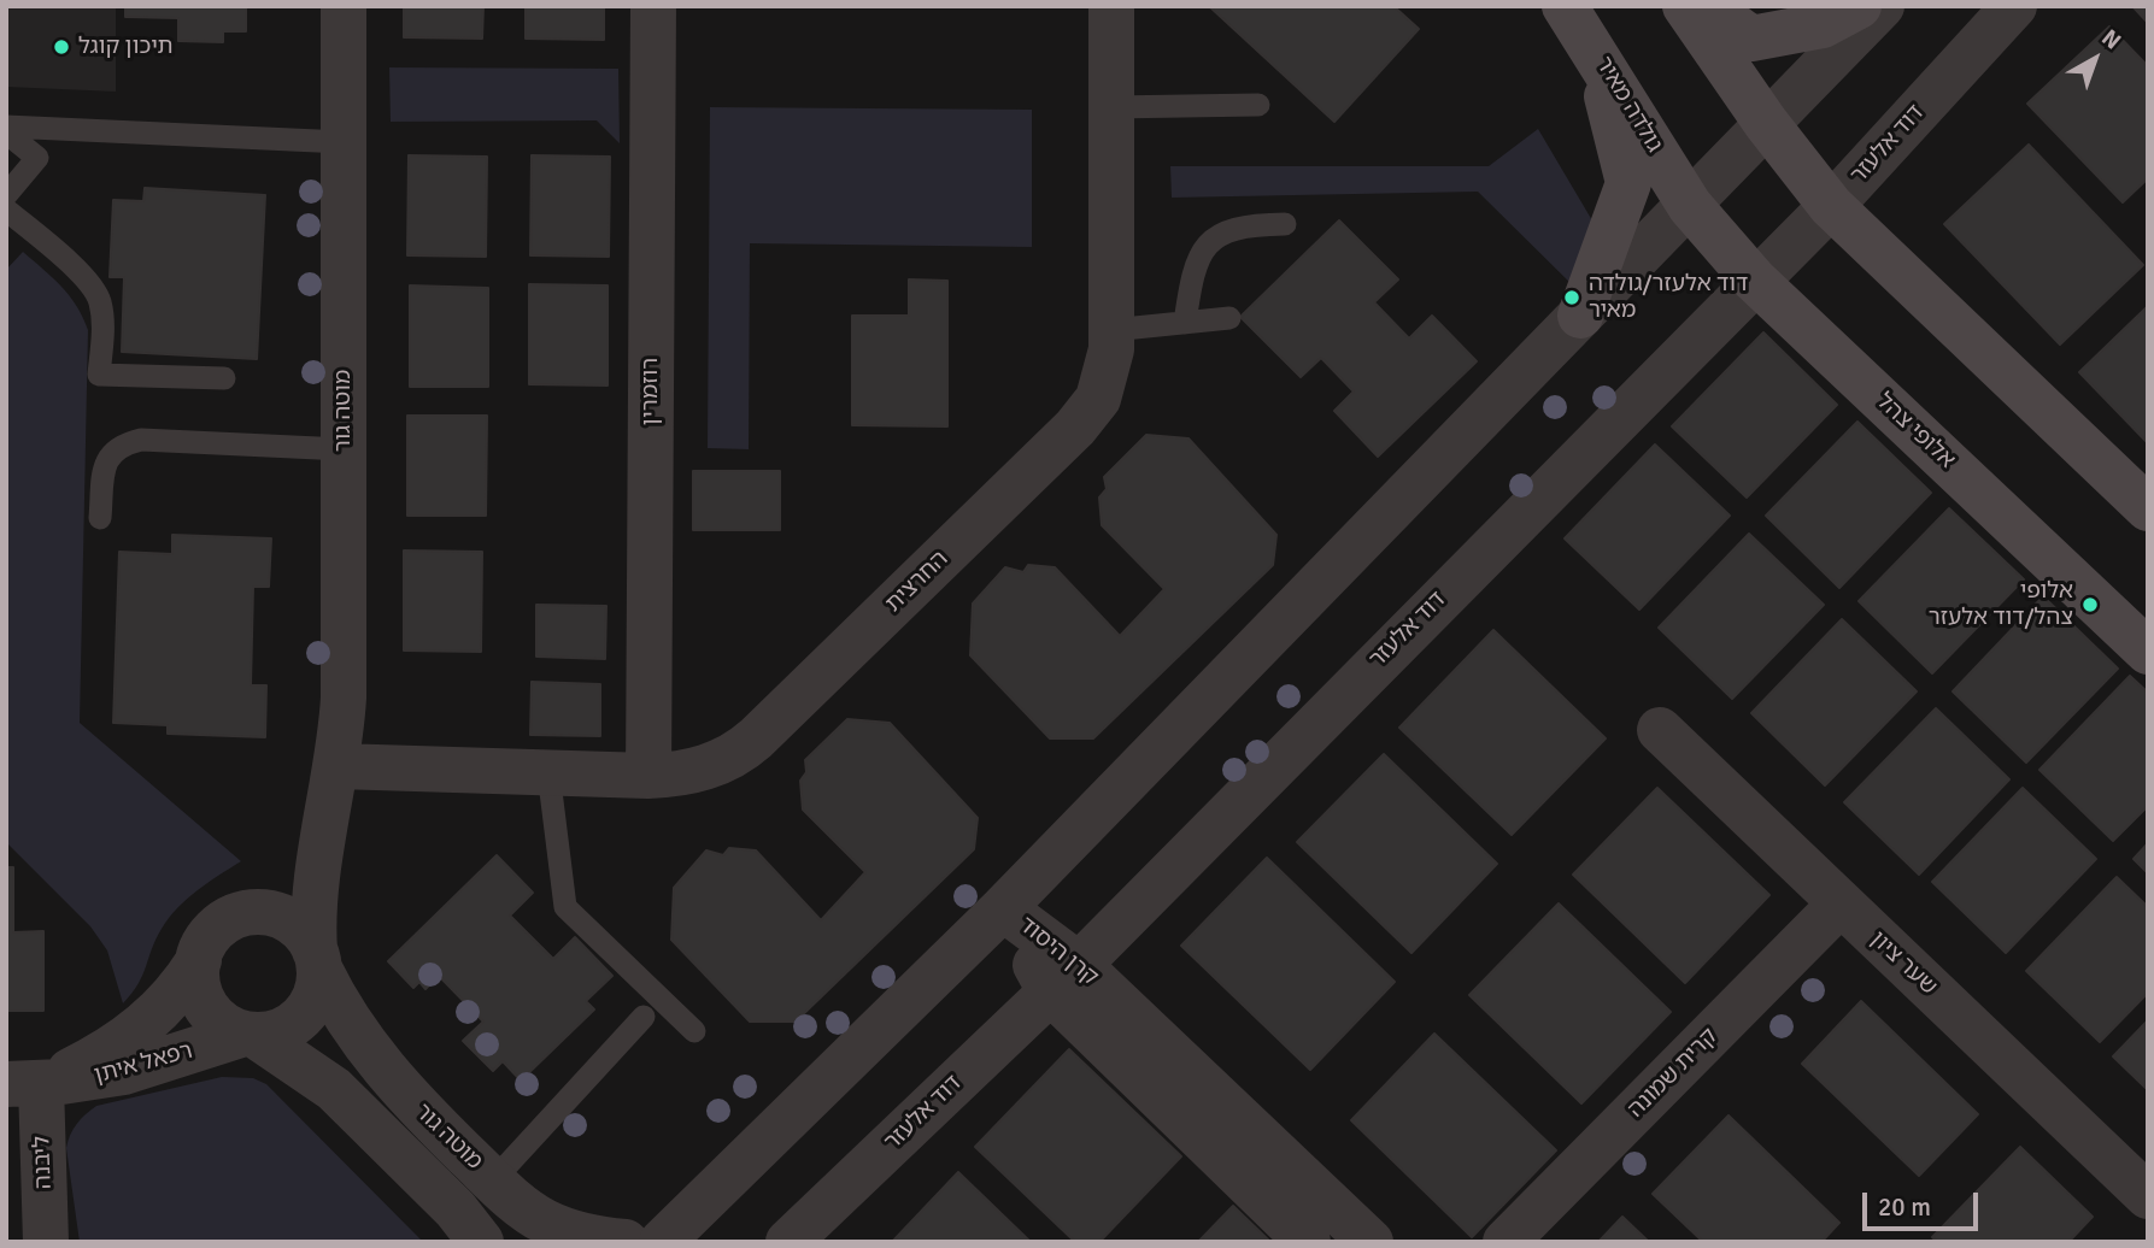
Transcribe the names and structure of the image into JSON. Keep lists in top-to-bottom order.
{
  "streets": {
    "main road": ["גולדה מאיר", "אלופי צהל"],
    "street": [
      "דוד אלעזר",
      "רוזמרין",
      "מוטה גור",
      "החרצית",
      "קרן היסוד",
      "שער ציון",
      "רפאל איתן",
      "קרית שמונה",
      "ליבנה"
    ]
  },
  "crossings": [
    ["גולדה מאיר", "אלופי צהל"],
    ["דוד אלעזר", "אלופי צהל"],
    ["דוד אלעזר", "קרן היסוד"],
    ["רוזמרין", "החרצית"],
    ["מוטה גור", "החרצית"],
    ["מוטה גור", "רפאל איתן"],
    ["שער ציון", "קרית שמונה"],
    ["רפאל איתן", "ליבנה"]
  ],
  "places": ["תיכון קוגל", "דוד אלעזר/גולדה מאיר", "אלופי צהל/דוד אלעזר"],
  "scale_bar": "20 m",
  "north": "top right"
}
